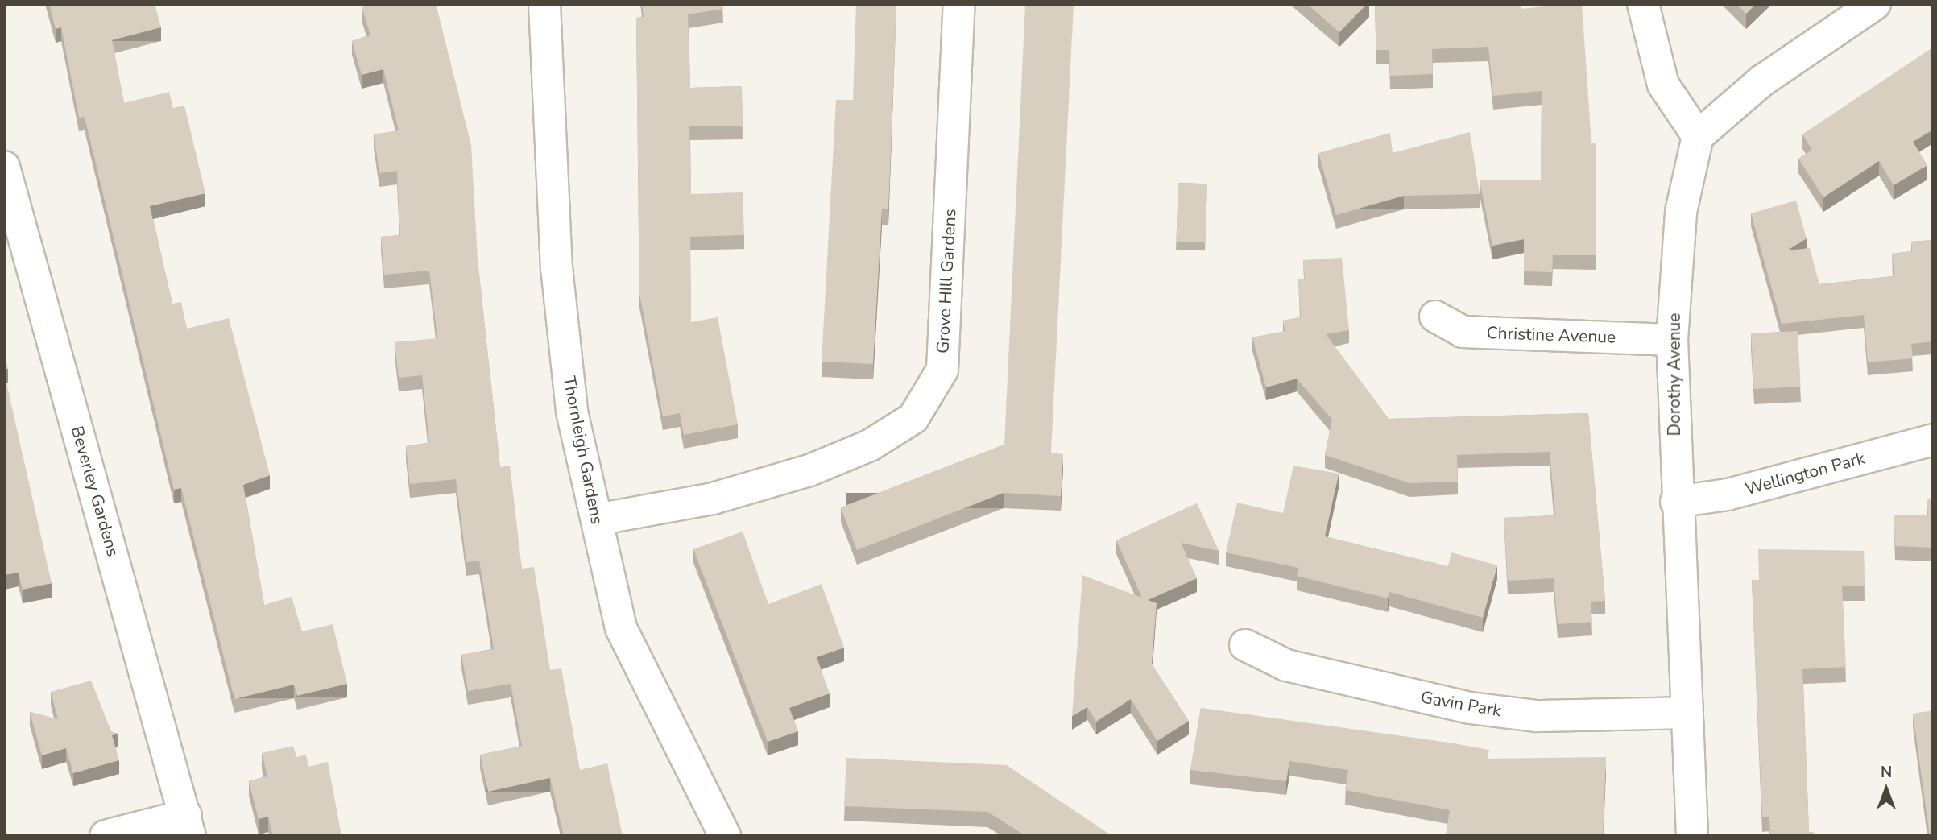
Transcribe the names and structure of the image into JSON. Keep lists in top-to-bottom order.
{
  "streets": {
    "street": [
      "Grove HIll Gardens",
      "Christine Avenue",
      "Dorothy Avenue",
      "Thornleigh Gardens",
      "Wellington Park",
      "Beverley Gardens",
      "Gavin Park"
    ]
  },
  "crossings": [
    ["Grove HIll Gardens", "Thornleigh Gardens"],
    ["Christine Avenue", "Dorothy Avenue"],
    ["Dorothy Avenue", "Wellington Park"],
    ["Dorothy Avenue", "Gavin Park"]
  ],
  "north": "top"
}
